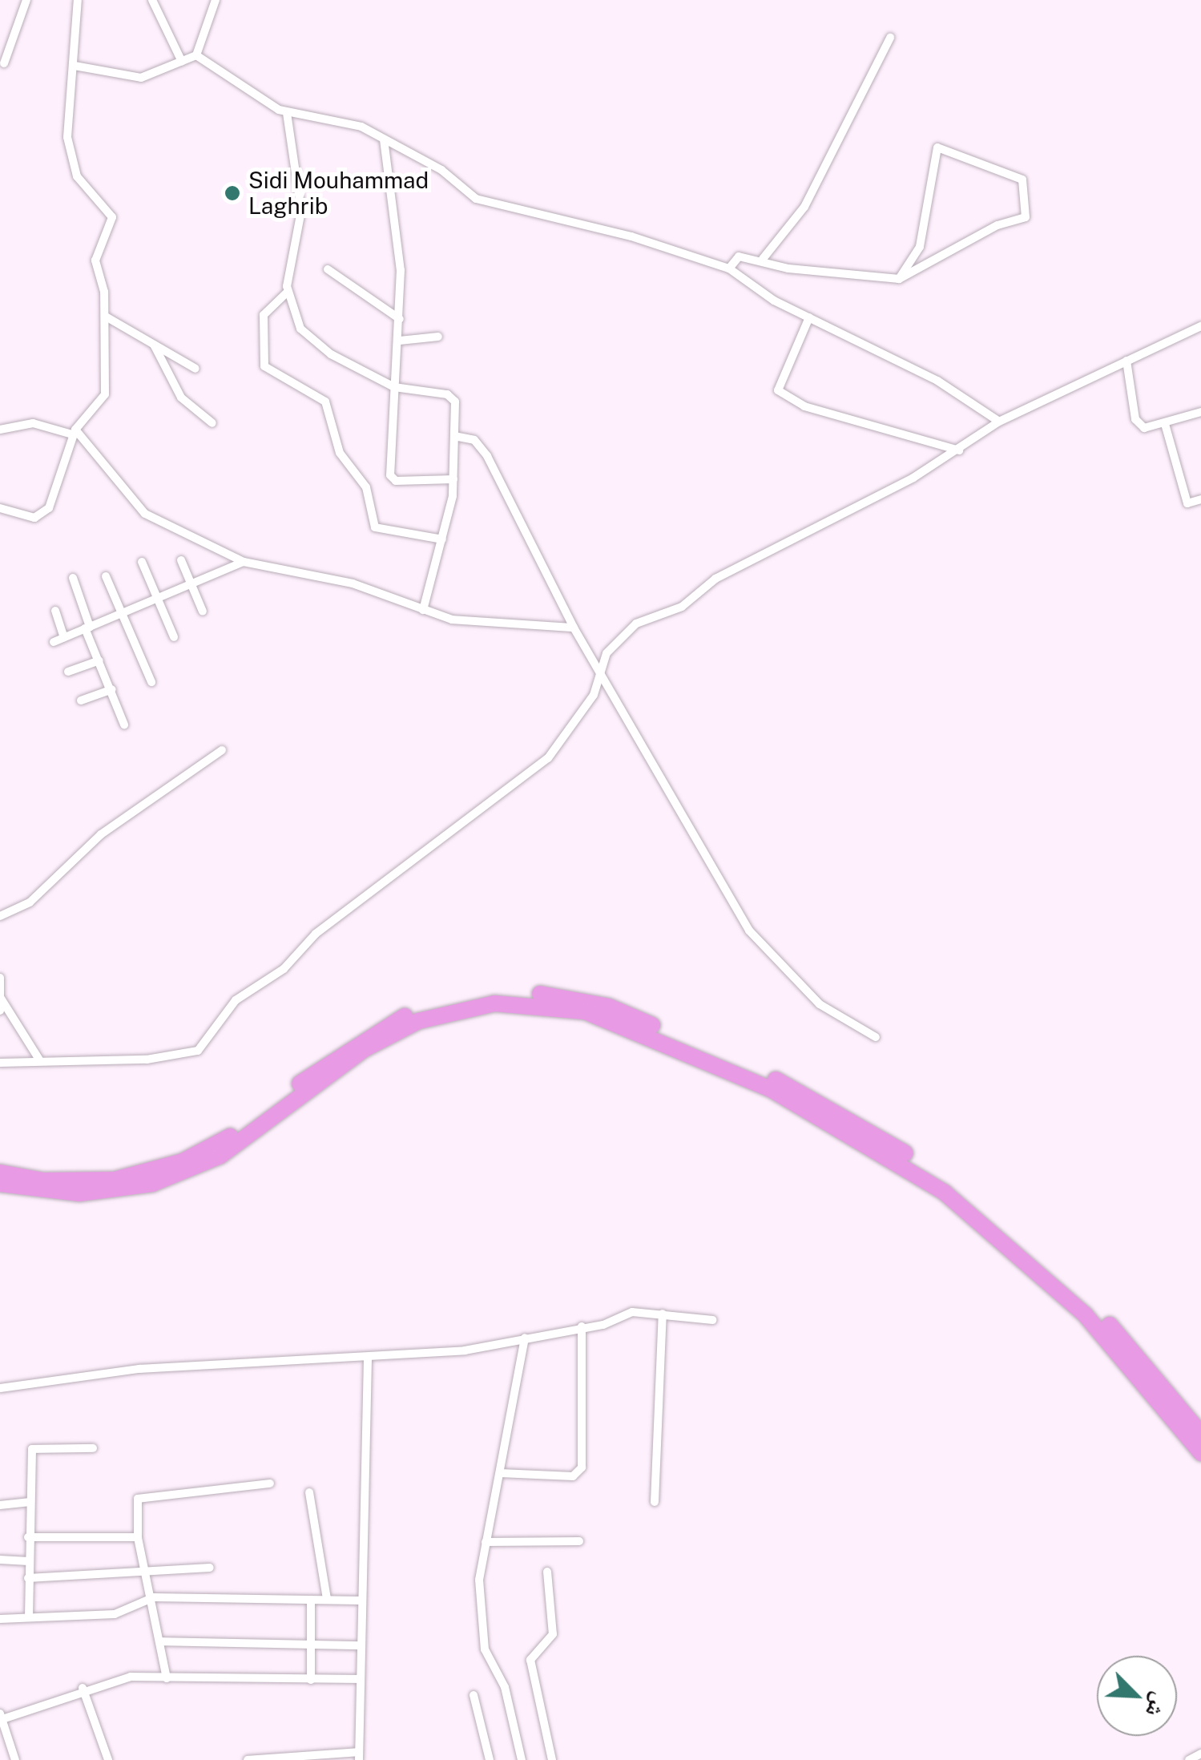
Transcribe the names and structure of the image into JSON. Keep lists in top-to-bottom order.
{
  "places": ["Sidi Mouhammad Laghrib"],
  "north": "bottom right"
}
